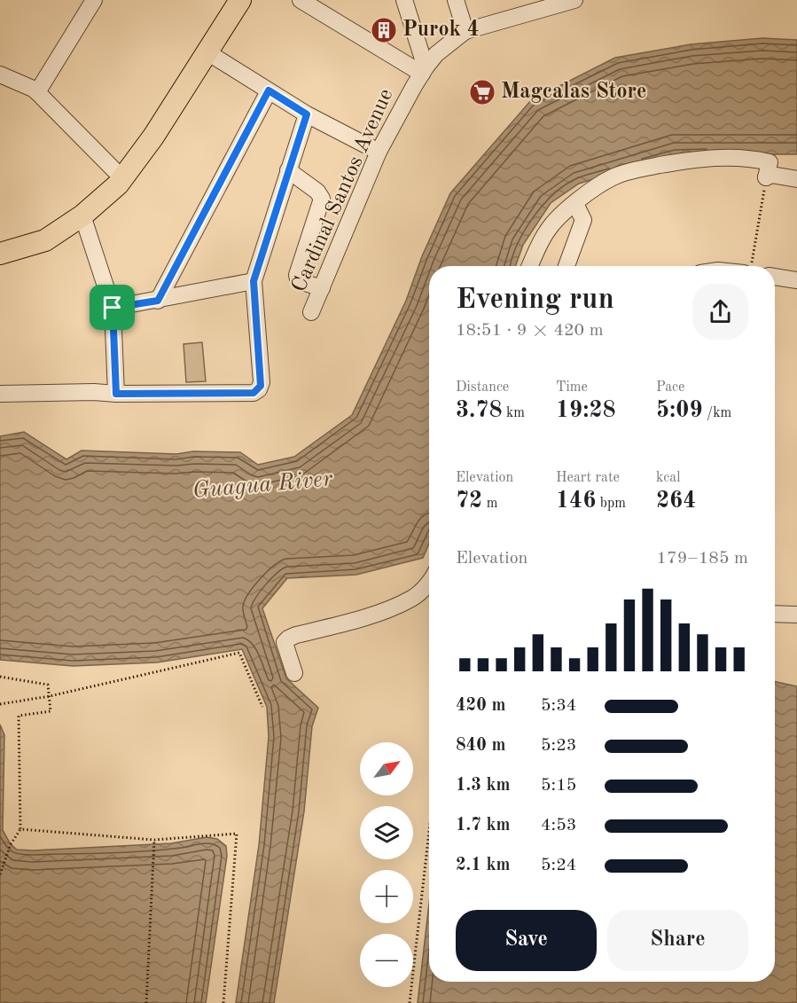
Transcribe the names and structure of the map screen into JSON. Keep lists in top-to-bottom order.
{
  "streets": {
    "street": ["Cardinal Santos Avenue"]
  },
  "water": ["Guagua River"],
  "places": {
    "building": ["Purok 4"],
    "supermarket": ["Magcalas Store"]
  },
  "north": "top right",
  "page": {
    "heading": ["Evening run", "18:51 · 9 × 420 m"],
    "stats": [
      ["Distance", "3.78 km"],
      ["Time", "19:28"],
      ["Pace", "5:09 /km"],
      ["Elevation", "72 m"],
      ["Heart rate", "146 bpm"],
      ["kcal", "264"]
    ],
    "chart": ["Elevation", "179–185 m"],
    "list": [
      {
        "name": "420 m",
        "note": "5:34"
      },
      {
        "name": "840 m",
        "note": "5:23"
      },
      {
        "name": "1.3 km",
        "note": "5:15"
      },
      {
        "name": "1.7 km",
        "note": "4:53"
      },
      {
        "name": "2.1 km",
        "note": "5:24"
      }
    ],
    "map_buttons": ["+", "−"],
    "buttons": ["Save", "Share"]
  }
}
